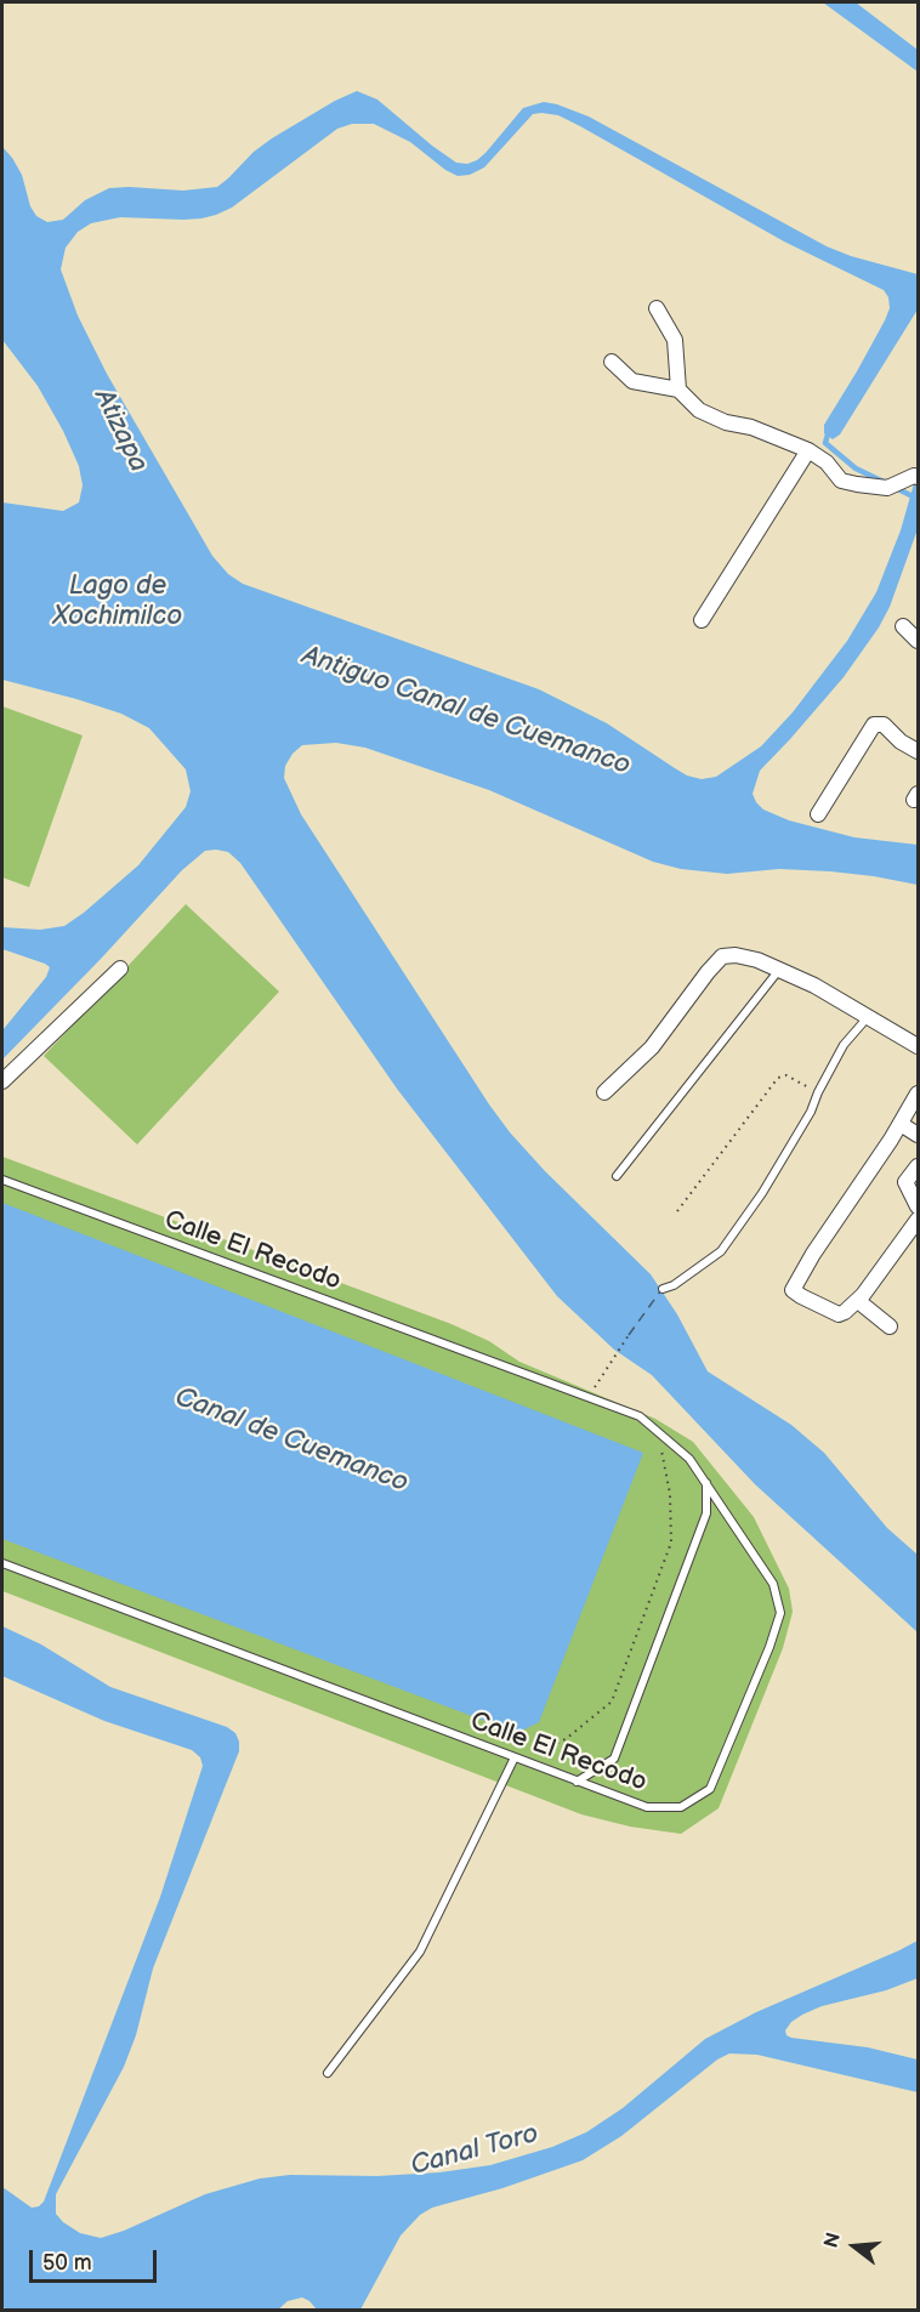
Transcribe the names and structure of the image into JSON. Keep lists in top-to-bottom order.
{
  "streets": {
    "lane": ["Calle El Recodo"]
  },
  "water": [
    "Atizapa",
    "Lago de Xochimilco",
    "Antiguo Canal de Cuemanco",
    "Canal de Cuemanco",
    "Canal Toro"
  ],
  "scale_bar": "50 m",
  "north": "left"
}
